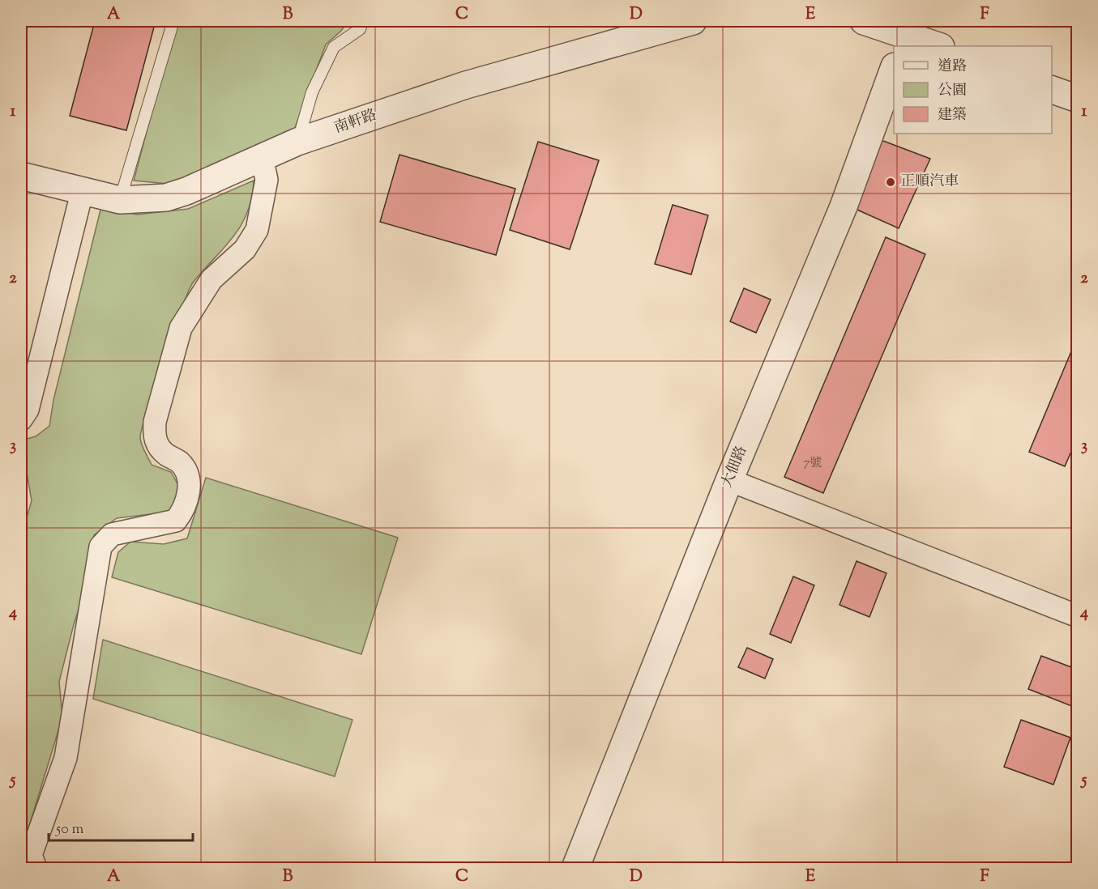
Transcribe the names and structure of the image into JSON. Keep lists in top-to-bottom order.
{
  "streets": {
    "street": ["南軒路", "大佃路"]
  },
  "places": ["正順汽車"],
  "house_numbers": ["7號"],
  "legend": ["道路", "公園", "建築"],
  "scale_bar": "50 m",
  "grid": {
    "columns": [
      "A",
      "B",
      "C",
      "D",
      "E",
      "F"
    ],
    "rows": [
      "1",
      "2",
      "3",
      "4",
      "5"
    ]
  }
}
